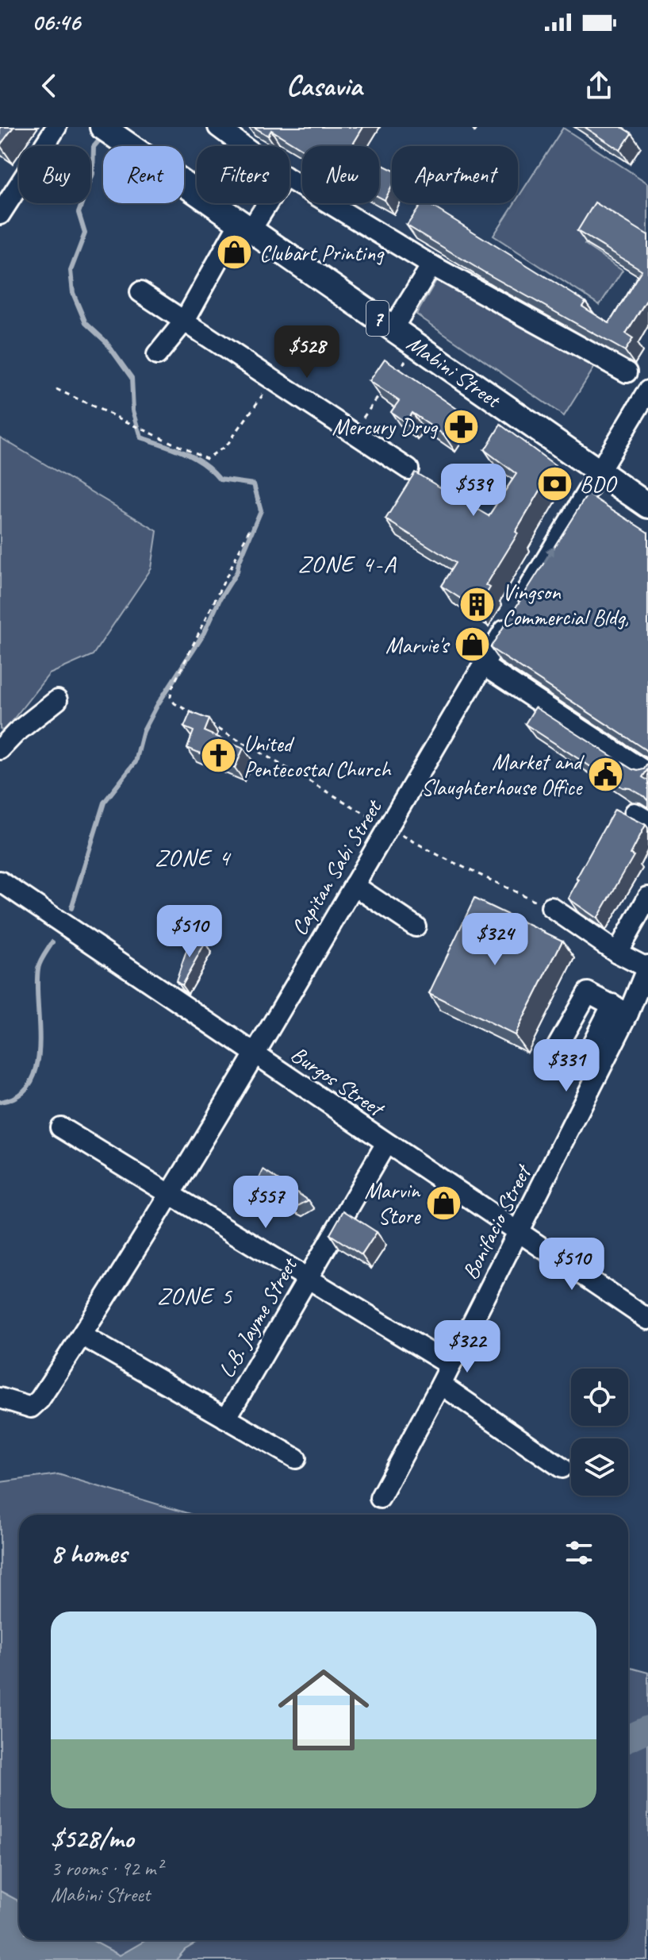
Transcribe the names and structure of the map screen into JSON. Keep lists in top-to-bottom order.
{
  "streets": {
    "main road": ["7", "Mabini Street"],
    "street": [
      "Capitan Sabi Street",
      "Burgos Street",
      "Bonifacio Street",
      "L.B. Jayme Street"
    ]
  },
  "crossings": [
    ["Mabini Street", "Capitan Sabi Street"],
    ["Capitan Sabi Street", "Burgos Street"],
    ["Burgos Street", "Bonifacio Street"],
    ["Burgos Street", "L.B. Jayme Street"]
  ],
  "districts": ["ZONE 4-A", "ZONE 4", "ZONE 5"],
  "places": {
    "shop": ["Clubart Printing", "Marvie's", "Marvin Store"],
    "pharmacy": ["Mercury Drug"],
    "bank": ["BDO"],
    "building": ["Vingson Commercial Bldg,"],
    "church": ["United Pentecostal Church"],
    "public building": ["Market and Slaughterhouse Office"]
  },
  "page": {
    "status": "06:46",
    "header": "Casavia",
    "chip": [
      "Buy",
      "Rent",
      "Filters",
      "New",
      "Apartment"
    ],
    "price": [
      "$528",
      "$539",
      "$510",
      "$324",
      "$331",
      "$557",
      "$510",
      "$322"
    ],
    "heading": "8 homes",
    "list": [
      {
        "name": "$528/mo",
        "note": "3 rooms · 92 m² · Mabini Street"
      }
    ]
  }
}
